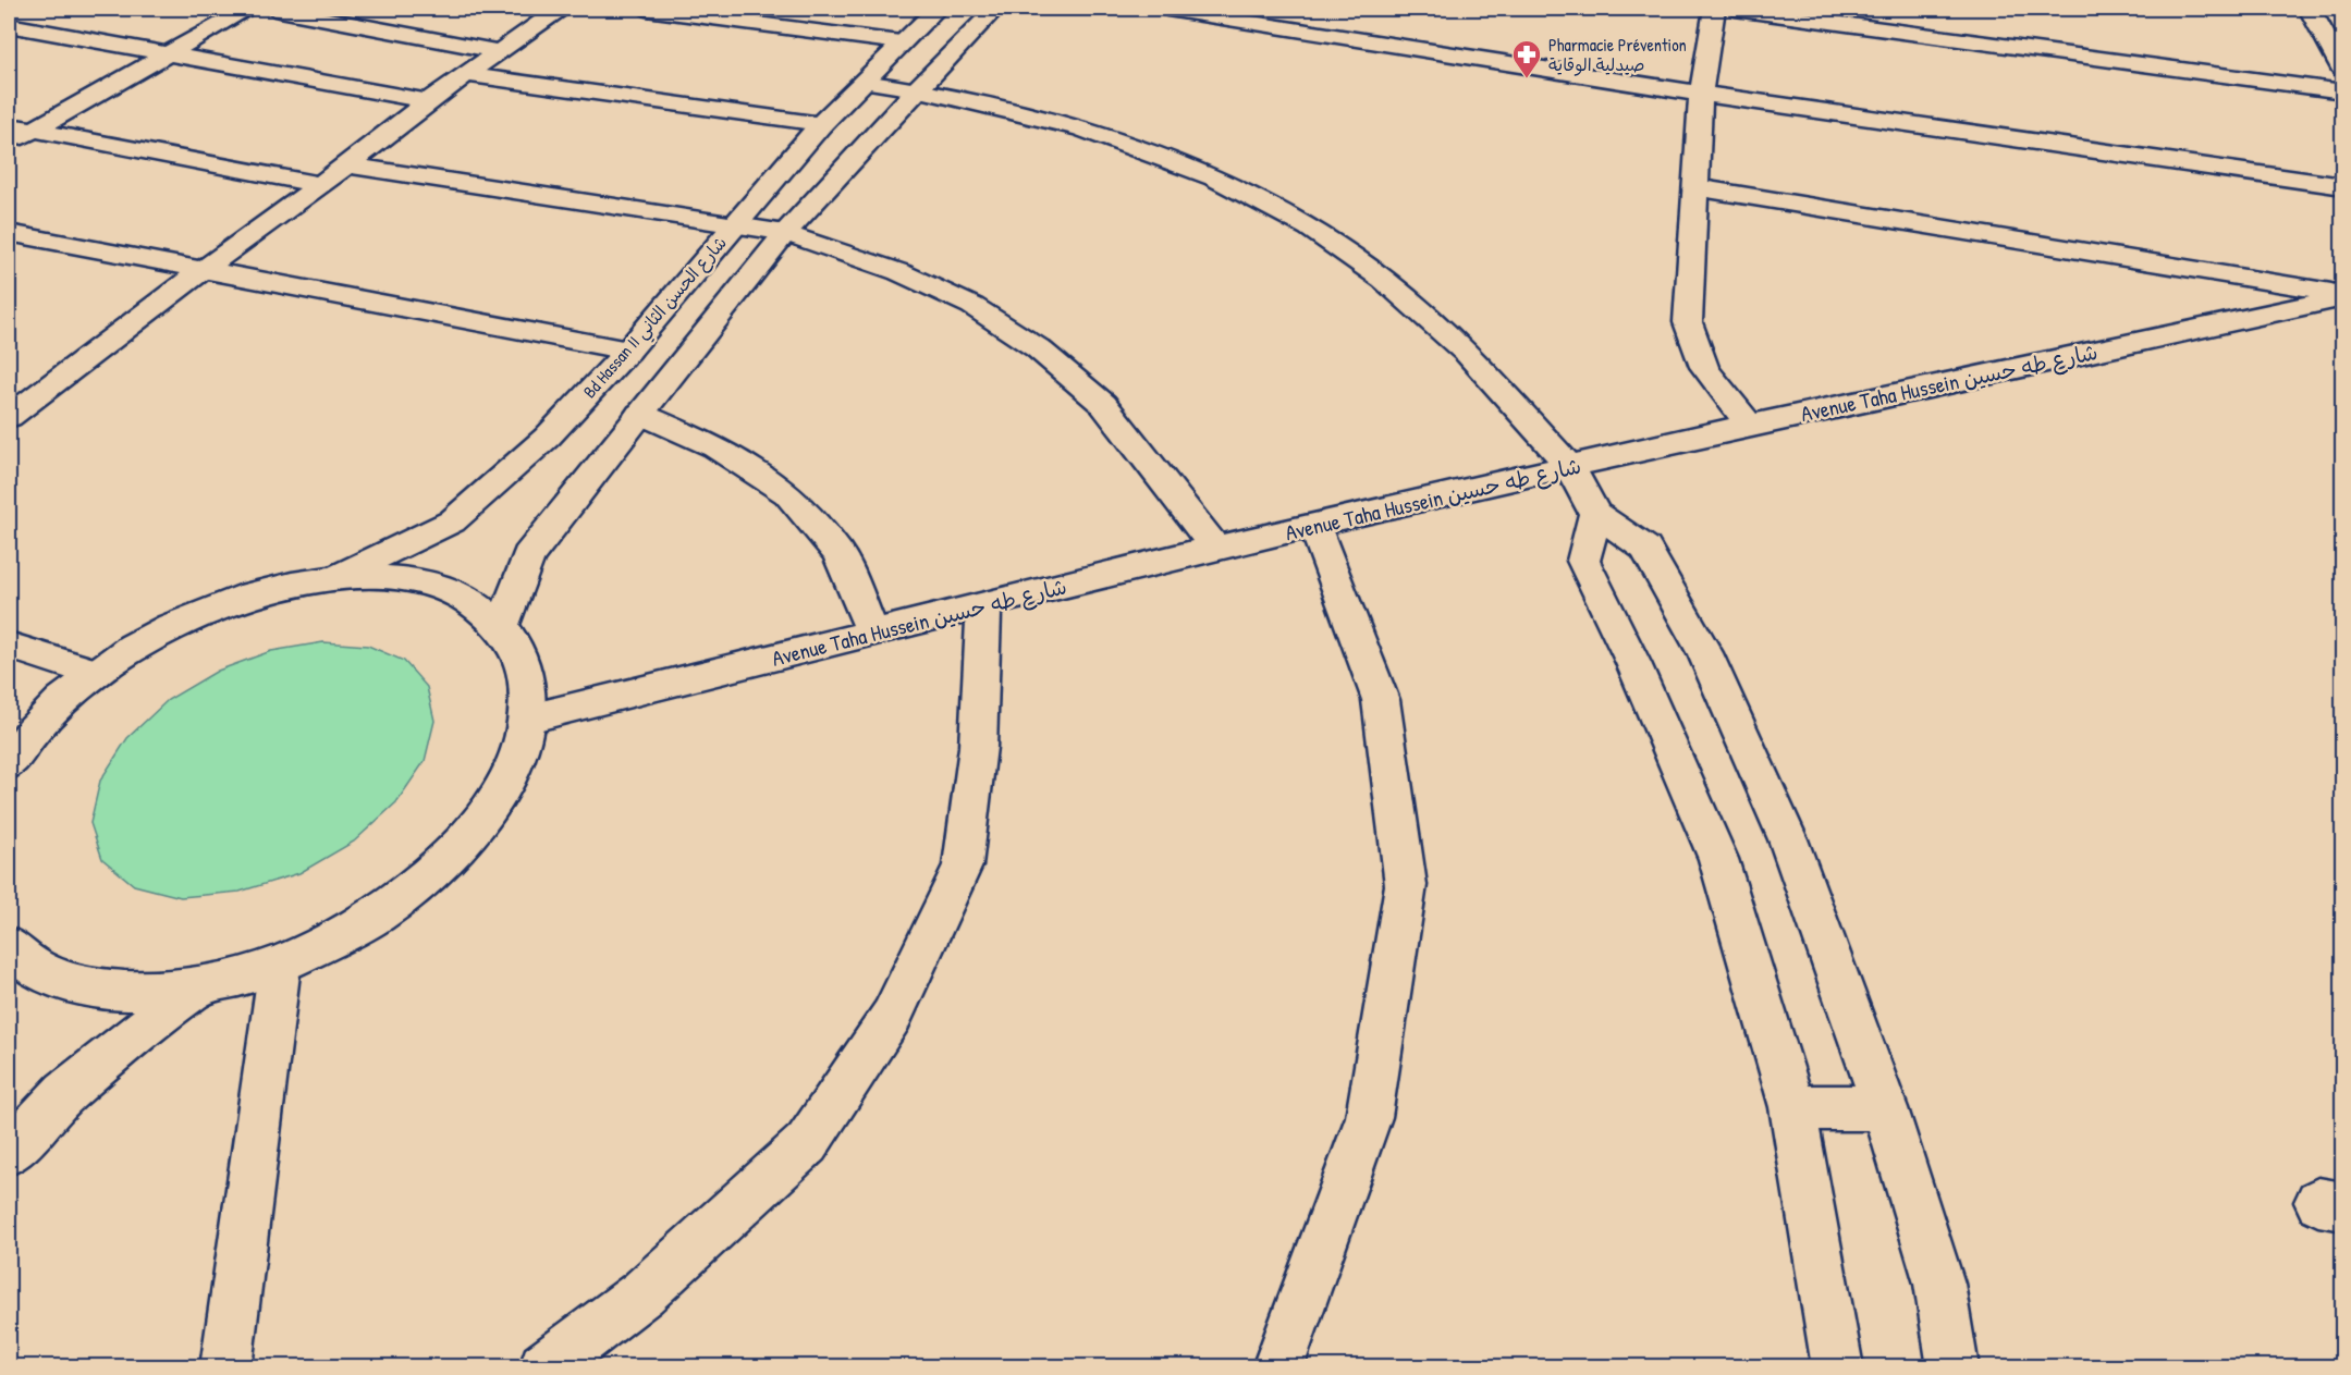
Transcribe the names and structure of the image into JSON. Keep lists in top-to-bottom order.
{
  "streets": {
    "street": ["Bd Hassan II شارع الحسن الثاني", "Avenue Taha Hussein شارع طه حسين"]
  },
  "places": {
    "pharmacy": ["Pharmacie Prévention صيدلية الوقاية"]
  }
}
